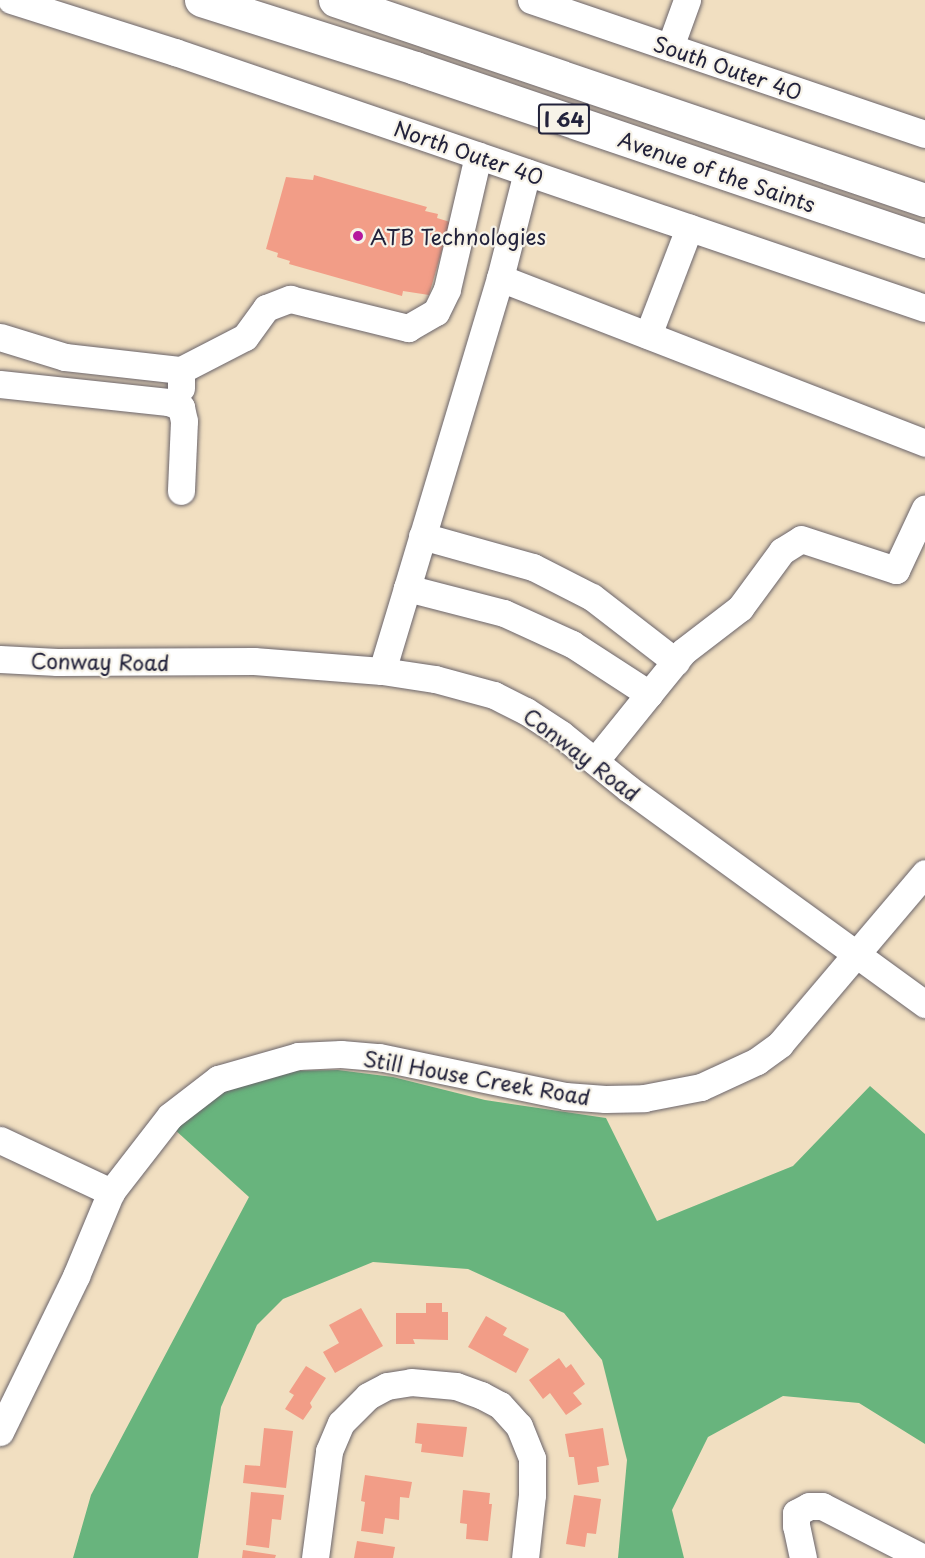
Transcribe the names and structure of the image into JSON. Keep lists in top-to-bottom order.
{
  "streets": {
    "highway": ["I 64", "Avenue of the Saints"],
    "street": [
      "South Outer 40",
      "North Outer 40",
      "Conway Road",
      "Still House Creek Road"
    ]
  },
  "crossings": [
    ["Conway Road", "Still House Creek Road"]
  ],
  "places": ["ATB Technologies"]
}
